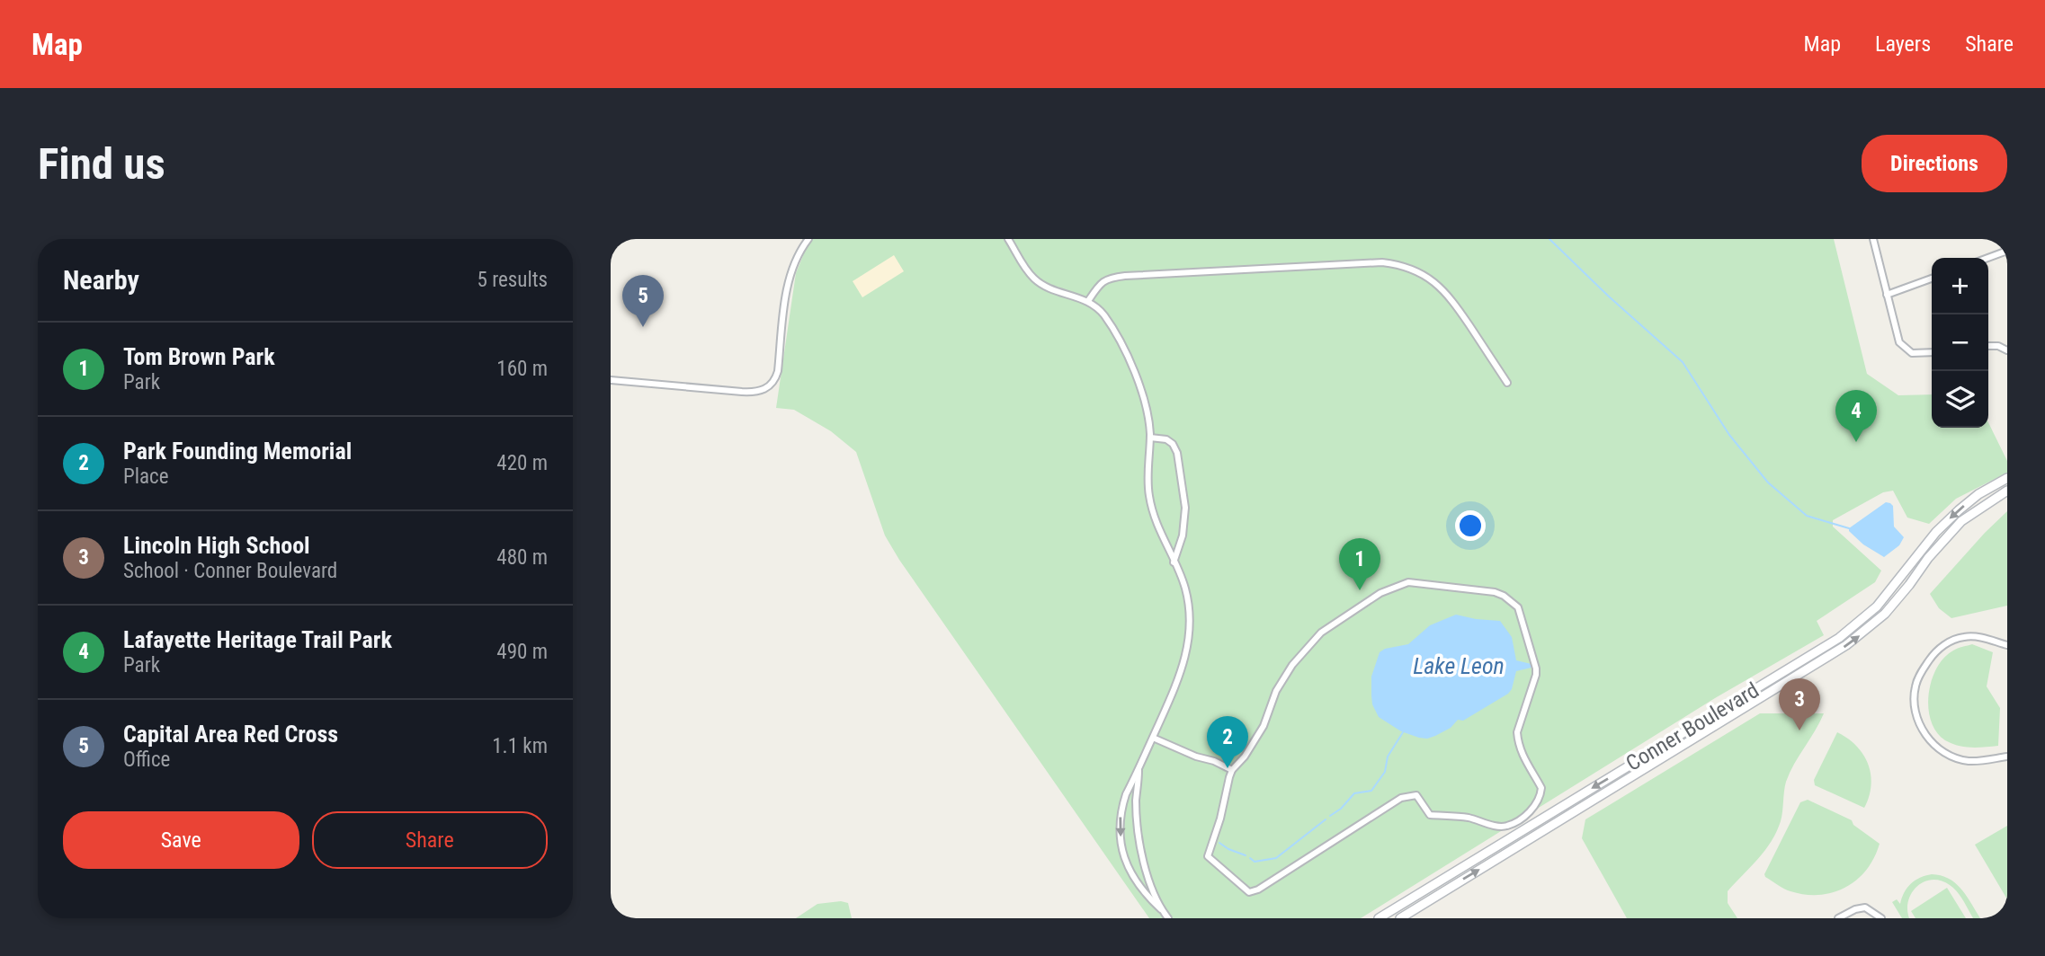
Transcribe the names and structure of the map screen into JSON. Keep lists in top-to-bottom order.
{
  "streets": {
    "main road": ["Conner Boulevard"]
  },
  "water": ["Lake Leon"],
  "page": {
    "header": "Map",
    "nav": ["Map", "Layers", "Share"],
    "buttons": [
      "Directions",
      ["Save", "Share"]
    ],
    "title": "Find us",
    "heading": ["Nearby", "5 results"],
    "map_buttons": ["+", "−"],
    "pins": [
      "5",
      "4",
      "1",
      "3",
      "2"
    ],
    "list": [
      {
        "mark": "1",
        "name": "Tom Brown Park",
        "note": "Park",
        "value": "160 m"
      },
      {
        "mark": "2",
        "name": "Park Founding Memorial",
        "note": "Place",
        "value": "420 m"
      },
      {
        "mark": "3",
        "name": "Lincoln High School",
        "note": "School · Conner Boulevard",
        "value": "480 m"
      },
      {
        "mark": "4",
        "name": "Lafayette Heritage Trail Park",
        "note": "Park",
        "value": "490 m"
      },
      {
        "mark": "5",
        "name": "Capital Area Red Cross",
        "note": "Office",
        "value": "1.1 km"
      }
    ]
  }
}
